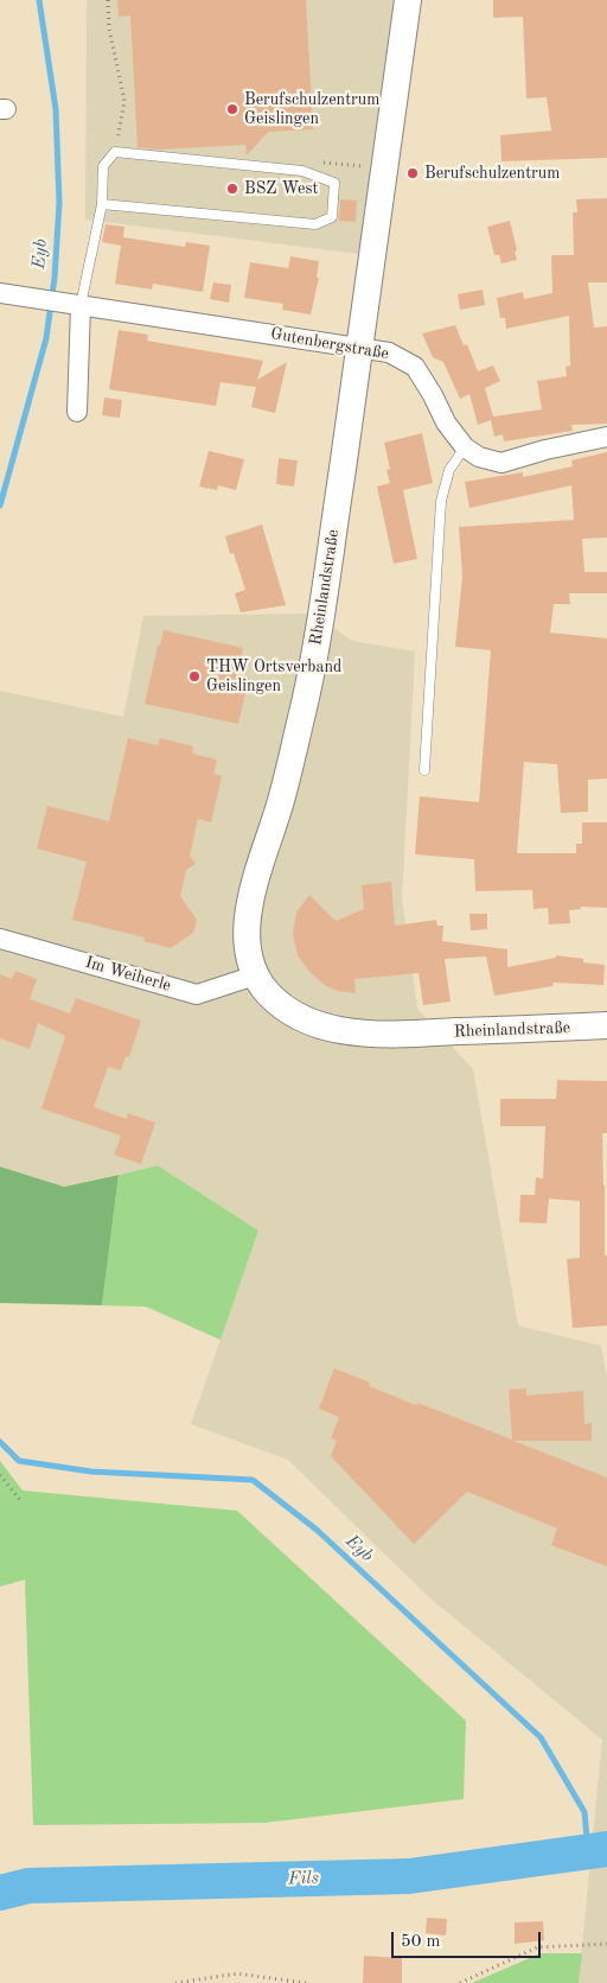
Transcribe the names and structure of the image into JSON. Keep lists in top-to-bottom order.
{
  "streets": {
    "main road": ["Rheinlandstraße"],
    "street": ["Gutenbergstraße", "Im Weiherle"]
  },
  "crossings": [
    ["Gutenbergstraße", "Rheinlandstraße"],
    ["Rheinlandstraße", "Im Weiherle"]
  ],
  "water": ["Eyb", "Fils"],
  "places": [
    "Berufschulzentrum Geislingen",
    "Berufschulzentrum",
    "BSZ West",
    "THW Ortsverband Geislingen"
  ],
  "scale_bar": "50 m"
}
